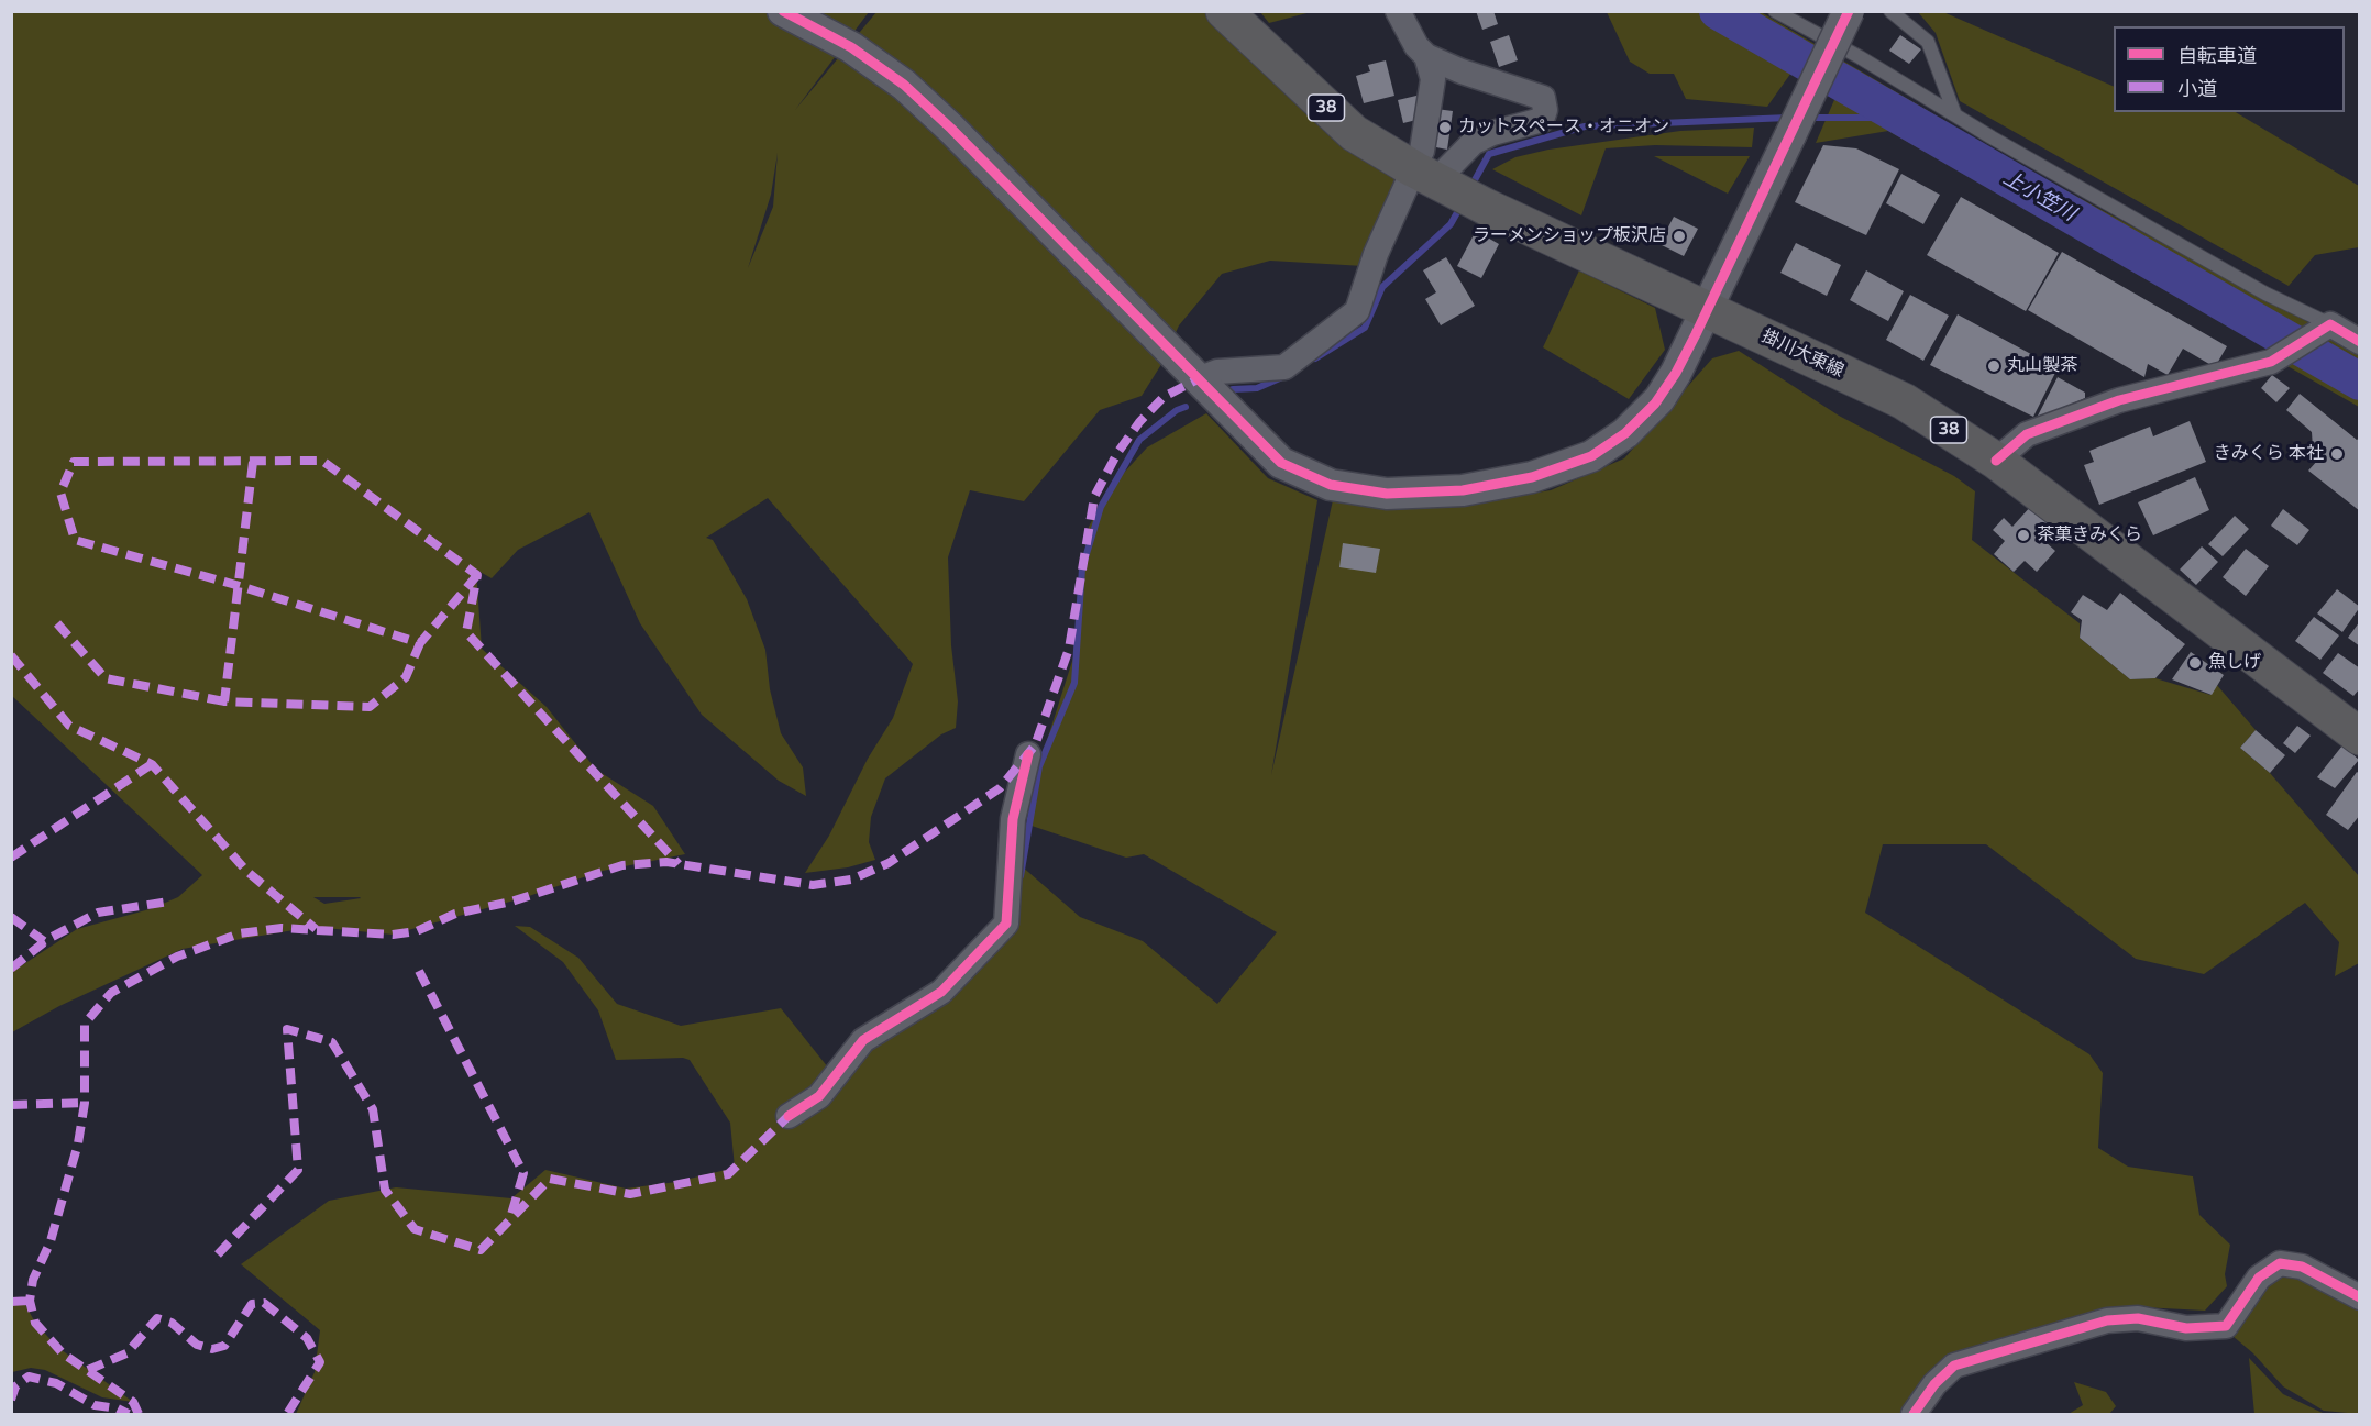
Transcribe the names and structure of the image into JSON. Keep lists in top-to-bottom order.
{
  "streets": {
    "main road": ["38", "掛川大東線"]
  },
  "water": ["上小笠川"],
  "places": [
    "カットスペース・オニオン",
    "ラーメンショップ板沢店",
    "丸山製茶",
    "きみくら 本社",
    "茶菓きみくら",
    "魚しげ"
  ],
  "legend": ["自転車道", "小道"]
}
